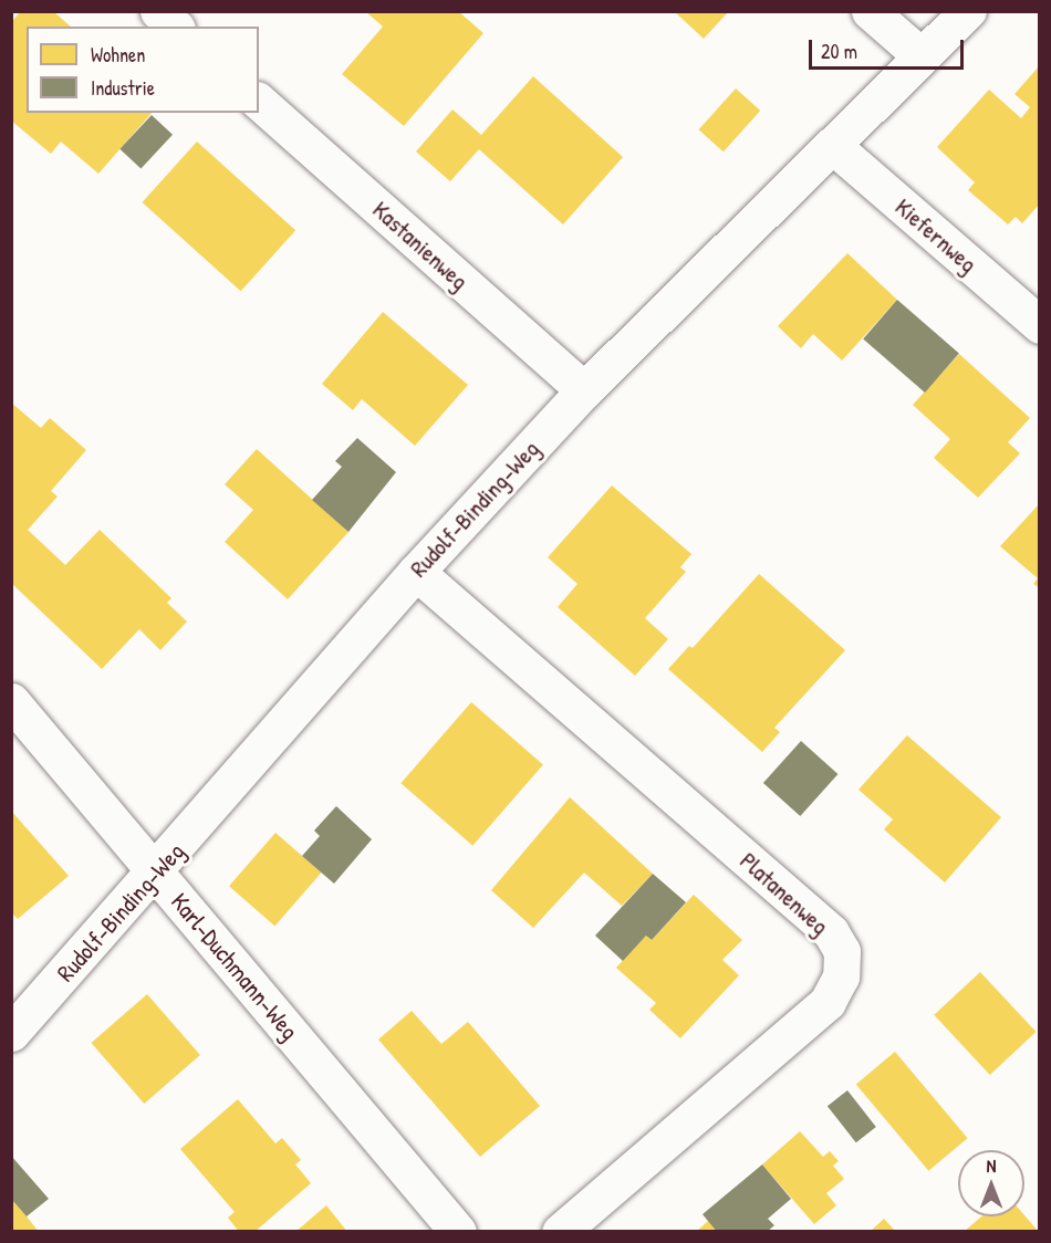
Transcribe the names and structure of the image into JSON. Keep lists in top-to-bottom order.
{
  "streets": {
    "street": [
      "Kiefernweg",
      "Kastanienweg",
      "Rudolf-Binding-Weg",
      "Platanenweg",
      "Karl-Duchmann-Weg"
    ]
  },
  "crossings": [
    ["Kiefernweg", "Rudolf-Binding-Weg"],
    ["Kastanienweg", "Rudolf-Binding-Weg"],
    ["Rudolf-Binding-Weg", "Platanenweg"],
    ["Rudolf-Binding-Weg", "Karl-Duchmann-Weg"]
  ],
  "legend": ["Wohnen", "Industrie"],
  "scale_bar": "20 m",
  "north": "top"
}
